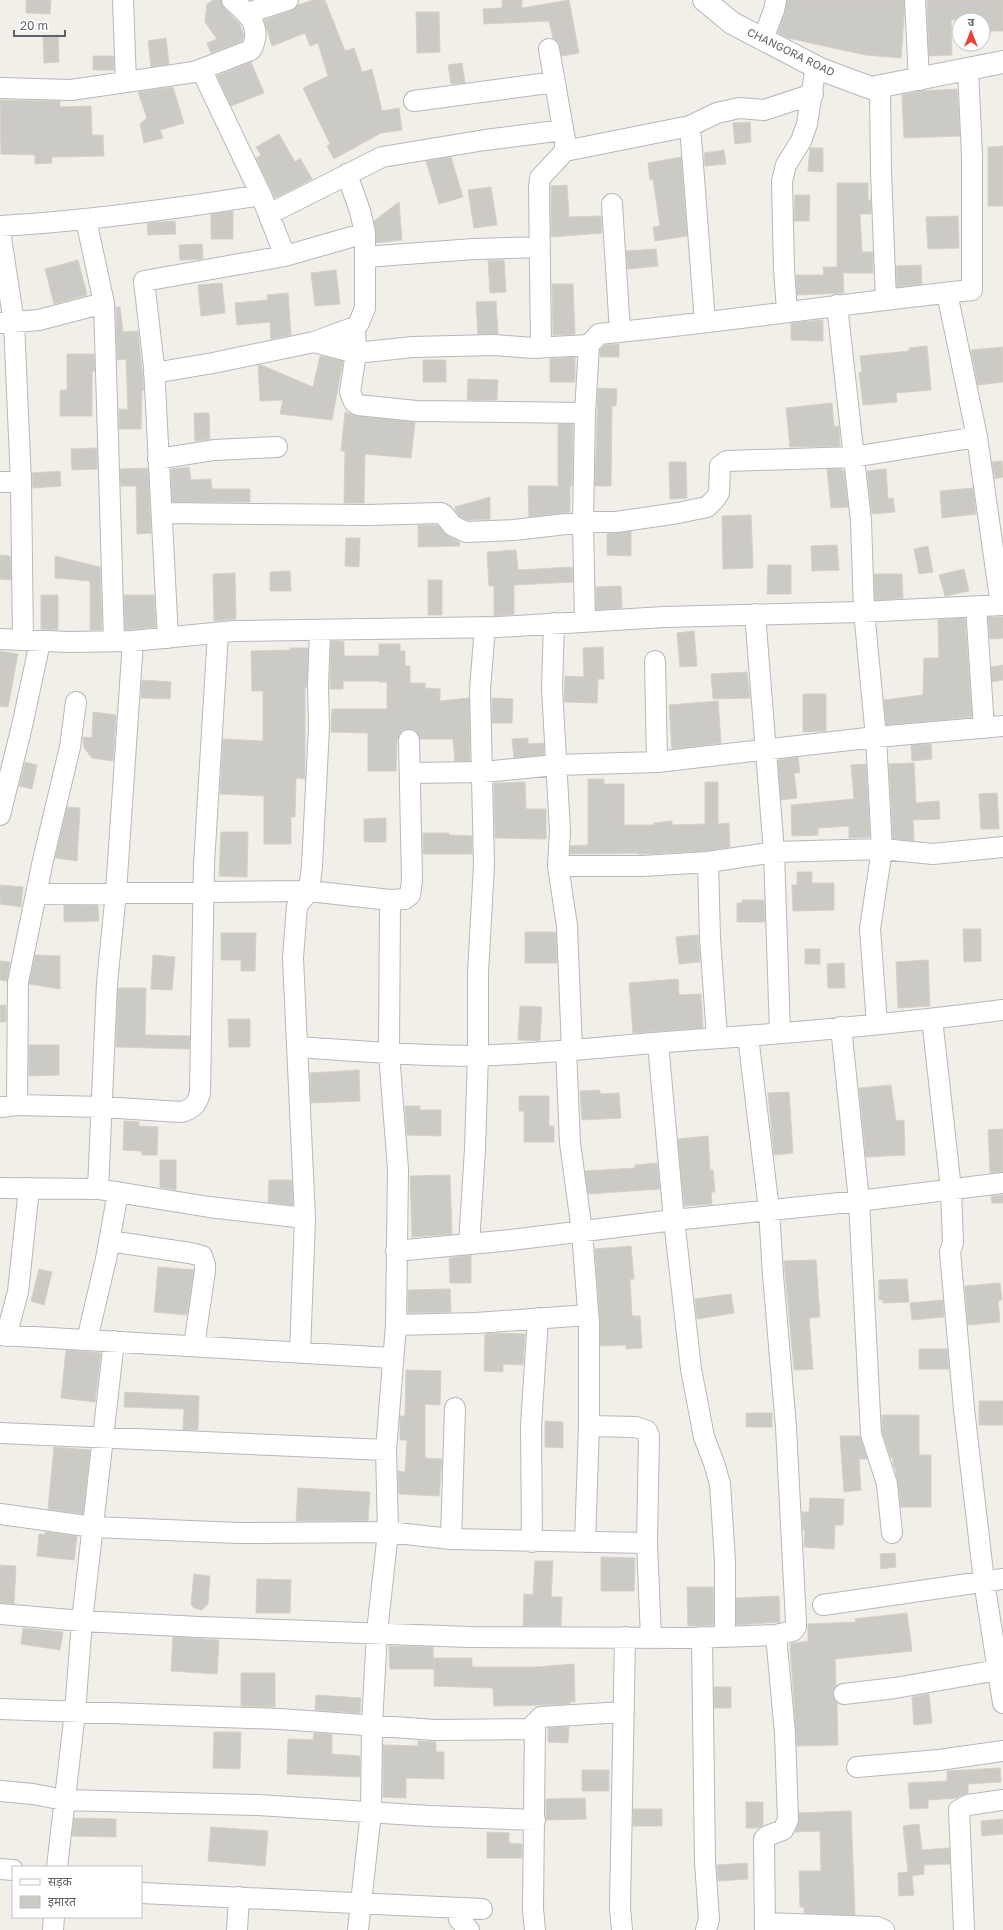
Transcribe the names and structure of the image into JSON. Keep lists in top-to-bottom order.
{
  "streets": {
    "street": ["CHANGORA ROAD"]
  },
  "legend": ["सड़क", "इमारत"],
  "scale_bar": "20 m",
  "north": "top"
}
